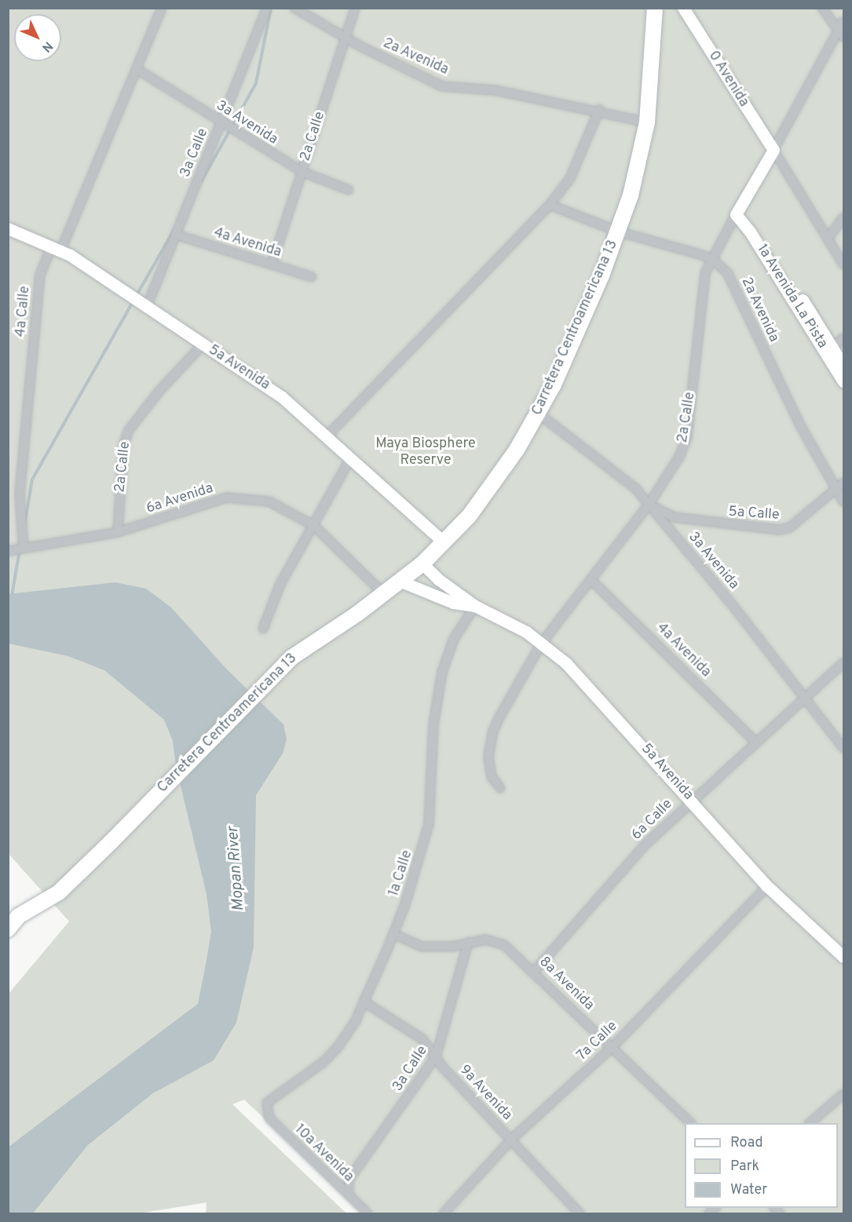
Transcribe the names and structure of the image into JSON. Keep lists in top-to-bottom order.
{
  "streets": {
    "highway": ["Carretera Centroamericana 13"],
    "street": [
      "2a Avenida",
      "0 Avenida",
      "3a Avenida",
      "2a Calle",
      "3a Calle",
      "4a Avenida",
      "1a Avenida La Pista",
      "4a Calle",
      "5a Avenida",
      "6a Avenida",
      "5a Calle",
      "6a Calle",
      "1a Calle",
      "8a Avenida",
      "7a Calle",
      "9a Avenida",
      "10a Avenida"
    ]
  },
  "crossings": [
    ["2a Avenida", "2a Calle"],
    ["2a Avenida", "Carretera Centroamericana 13"],
    ["2a Avenida", "5a Calle"],
    ["0 Avenida", "2a Calle"],
    ["3a Avenida", "2a Calle"],
    ["3a Avenida", "3a Calle"],
    ["3a Avenida", "4a Calle"],
    ["3a Avenida", "Carretera Centroamericana 13"],
    ["3a Avenida", "5a Calle"],
    ["3a Avenida", "6a Calle"],
    ["2a Calle", "4a Avenida"],
    ["2a Calle", "1a Avenida La Pista"],
    ["2a Calle", "5a Avenida"],
    ["2a Calle", "6a Avenida"],
    ["2a Calle", "5a Calle"],
    ["3a Calle", "4a Avenida"],
    ["3a Calle", "5a Avenida"],
    ["3a Calle", "8a Avenida"],
    ["3a Calle", "9a Avenida"],
    ["3a Calle", "10a Avenida"],
    ["4a Avenida", "6a Calle"],
    ["4a Calle", "5a Avenida"],
    ["4a Calle", "6a Avenida"],
    ["Carretera Centroamericana 13", "5a Avenida"],
    ["Carretera Centroamericana 13", "6a Avenida"],
    ["5a Avenida", "6a Calle"],
    ["5a Avenida", "1a Calle"],
    ["5a Avenida", "7a Calle"],
    ["6a Calle", "8a Avenida"],
    ["1a Calle", "8a Avenida"],
    ["1a Calle", "9a Avenida"],
    ["1a Calle", "10a Avenida"],
    ["8a Avenida", "7a Calle"],
    ["7a Calle", "9a Avenida"]
  ],
  "water": ["Mopan River"],
  "parks": ["Maya Biosphere Reserve"],
  "legend": ["Road", "Park", "Water"],
  "north": "bottom right"
}
